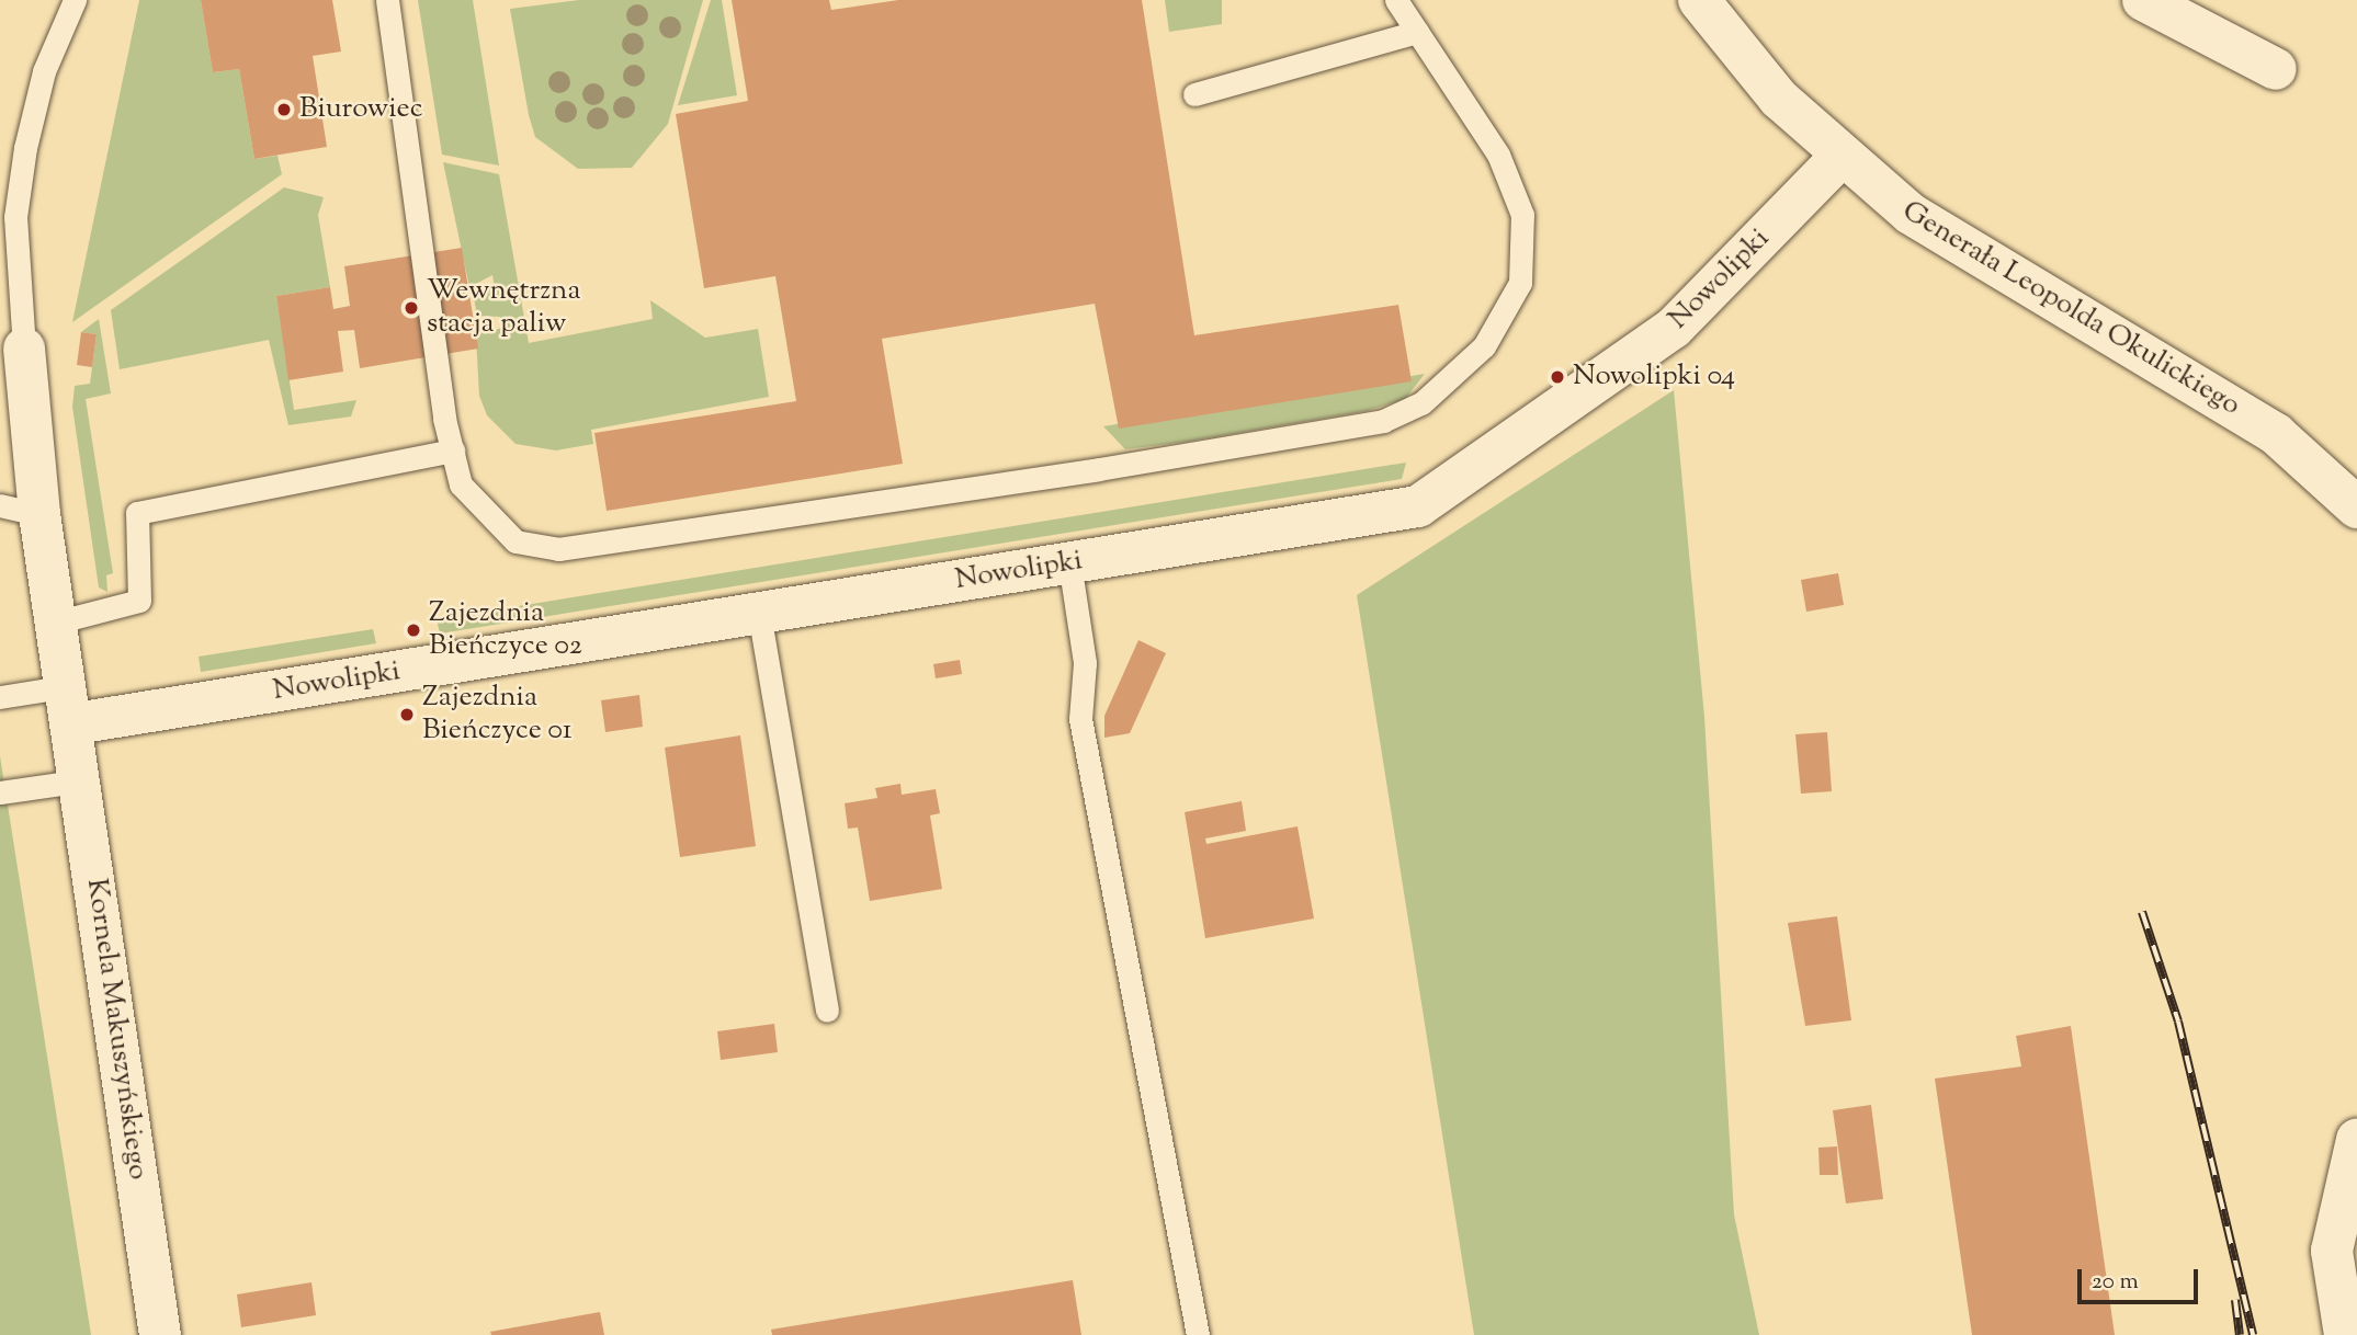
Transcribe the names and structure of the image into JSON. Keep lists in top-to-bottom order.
{
  "streets": {
    "street": ["Nowolipki", "Generała Leopolda Okulickiego", "Kornela Makuszyńskiego"]
  },
  "crossings": [
    ["Nowolipki", "Generała Leopolda Okulickiego"],
    ["Nowolipki", "Kornela Makuszyńskiego"]
  ],
  "places": [
    "Biurowiec",
    "Wewnętrzna stacja paliw",
    "Nowolipki 04",
    "Zajezdnia Bieńczyce 02",
    "Zajezdnia Bieńczyce 01"
  ],
  "scale_bar": "20 m"
}
